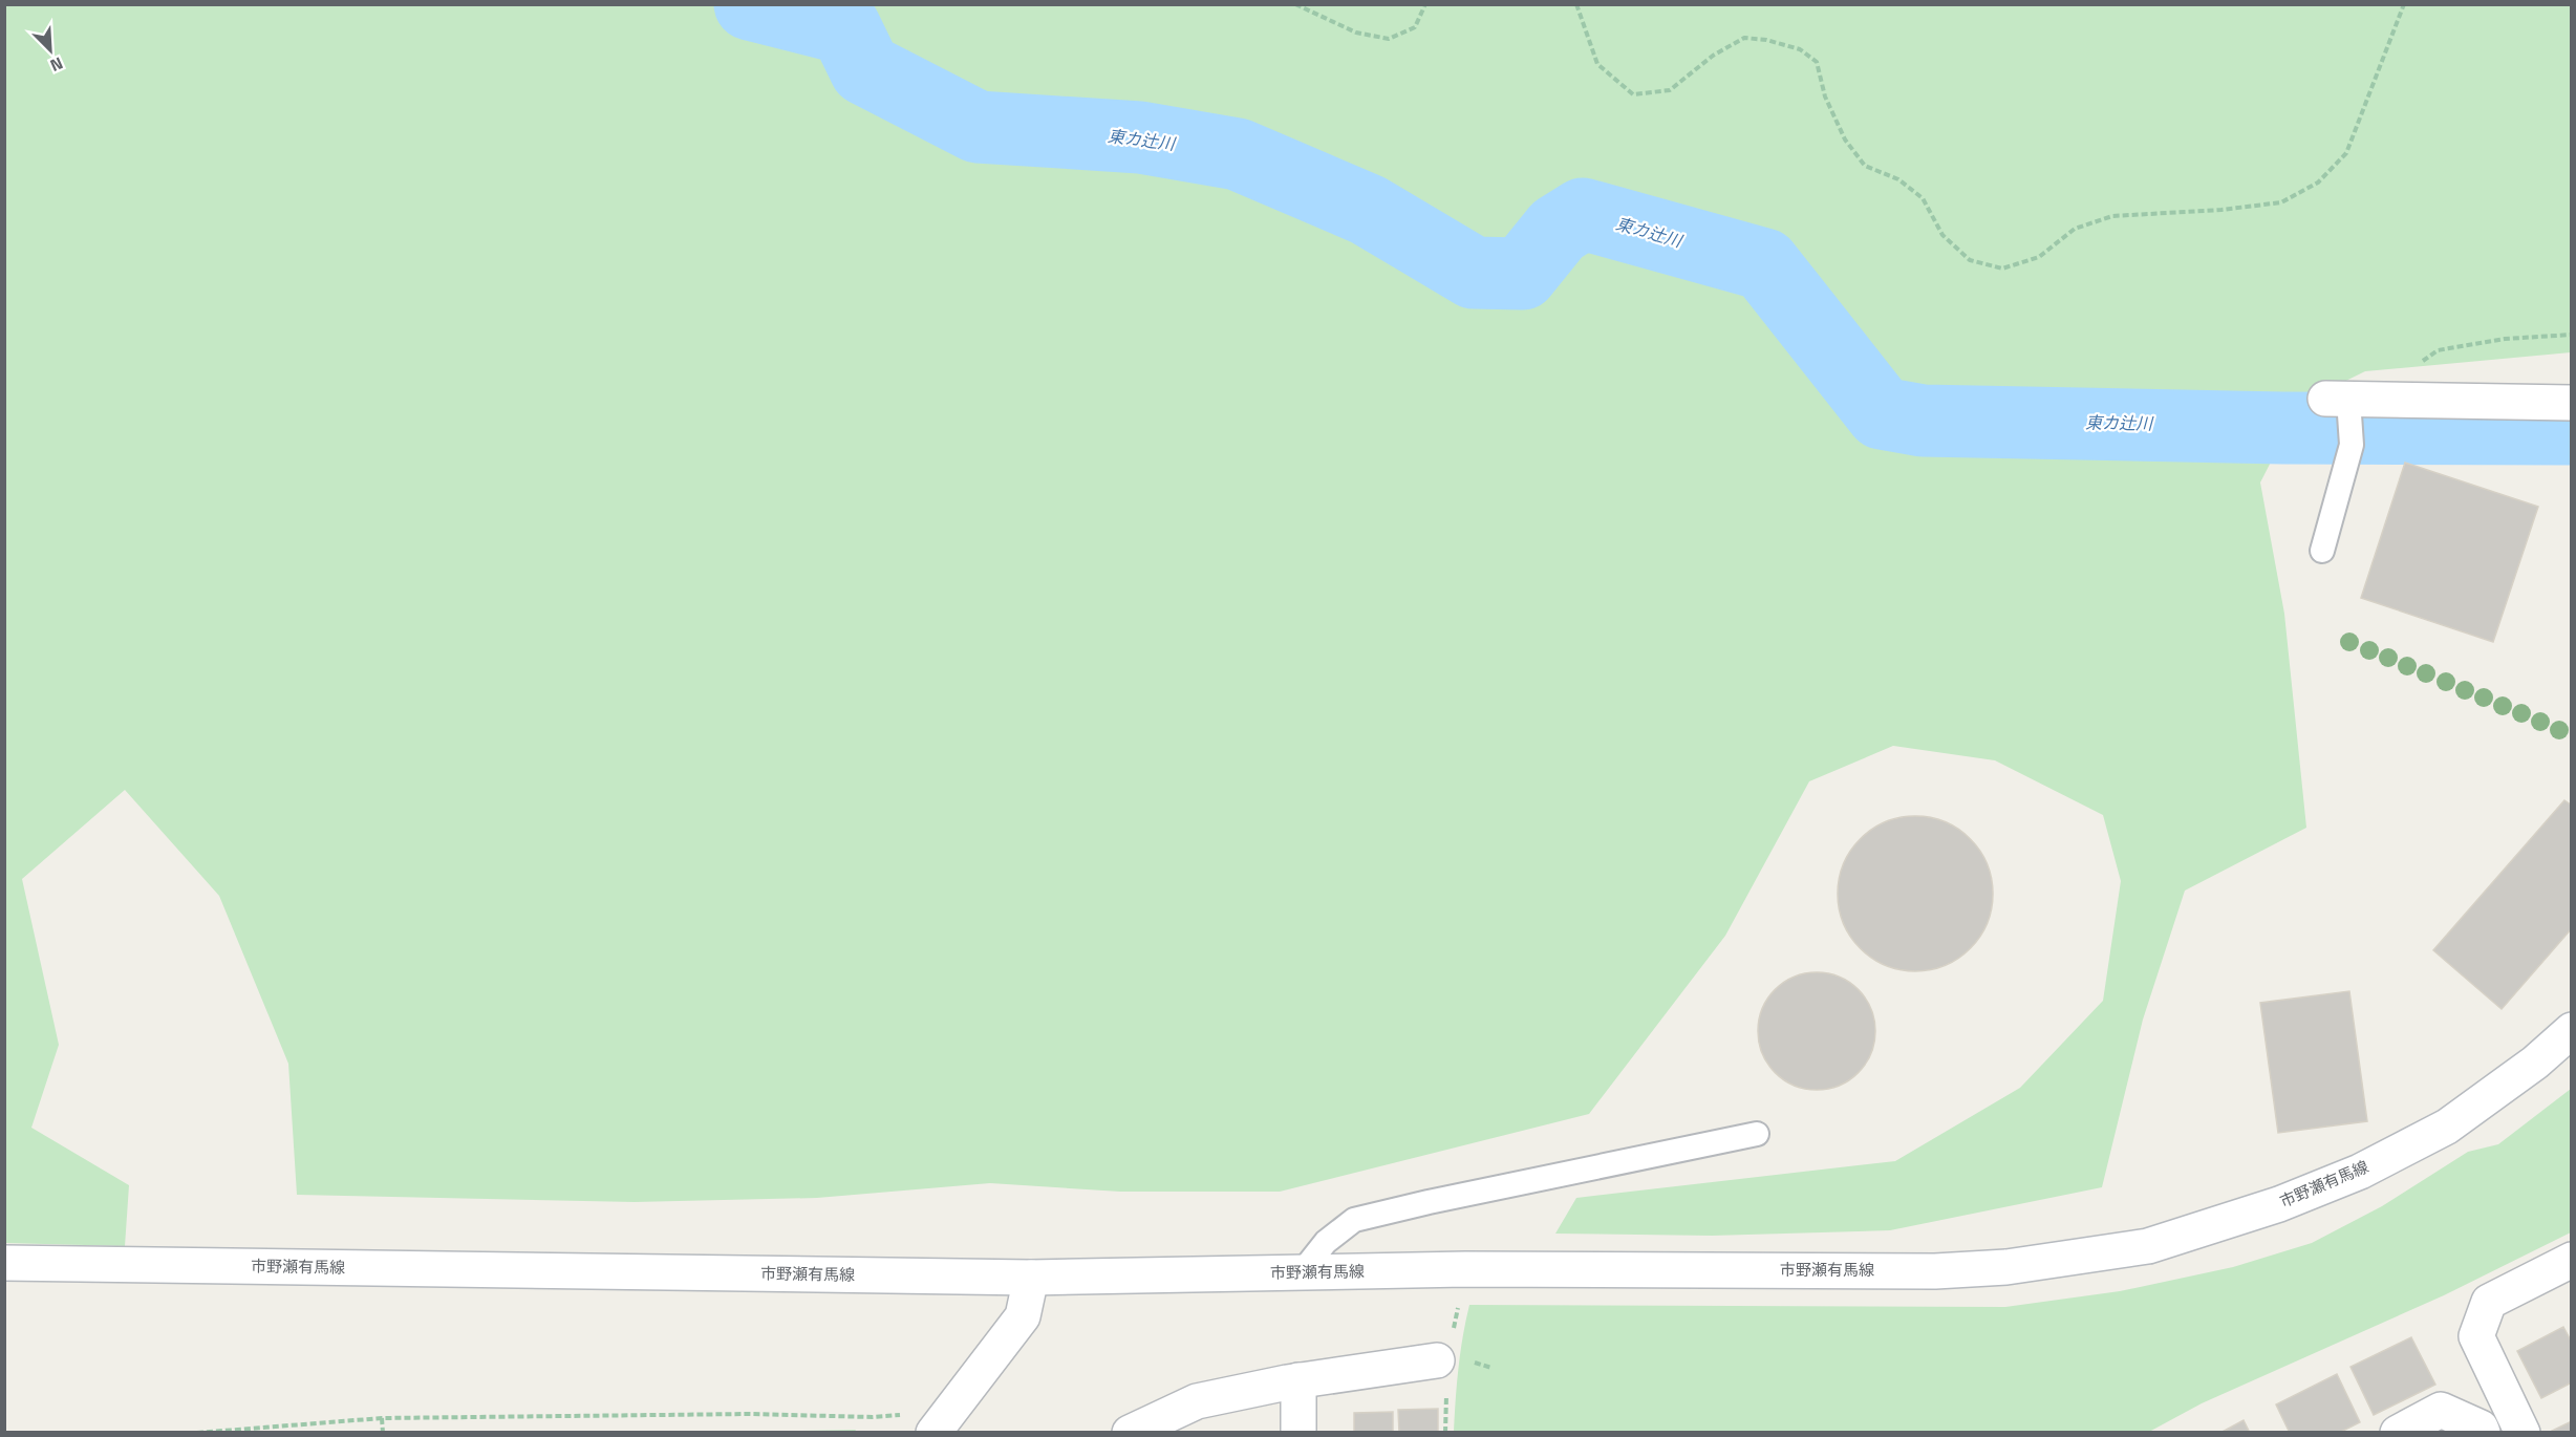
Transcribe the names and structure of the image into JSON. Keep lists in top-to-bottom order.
{
  "streets": {
    "main road": ["市野瀬有馬線"]
  },
  "water": ["東カ辻川"],
  "north": "bottom right"
}
